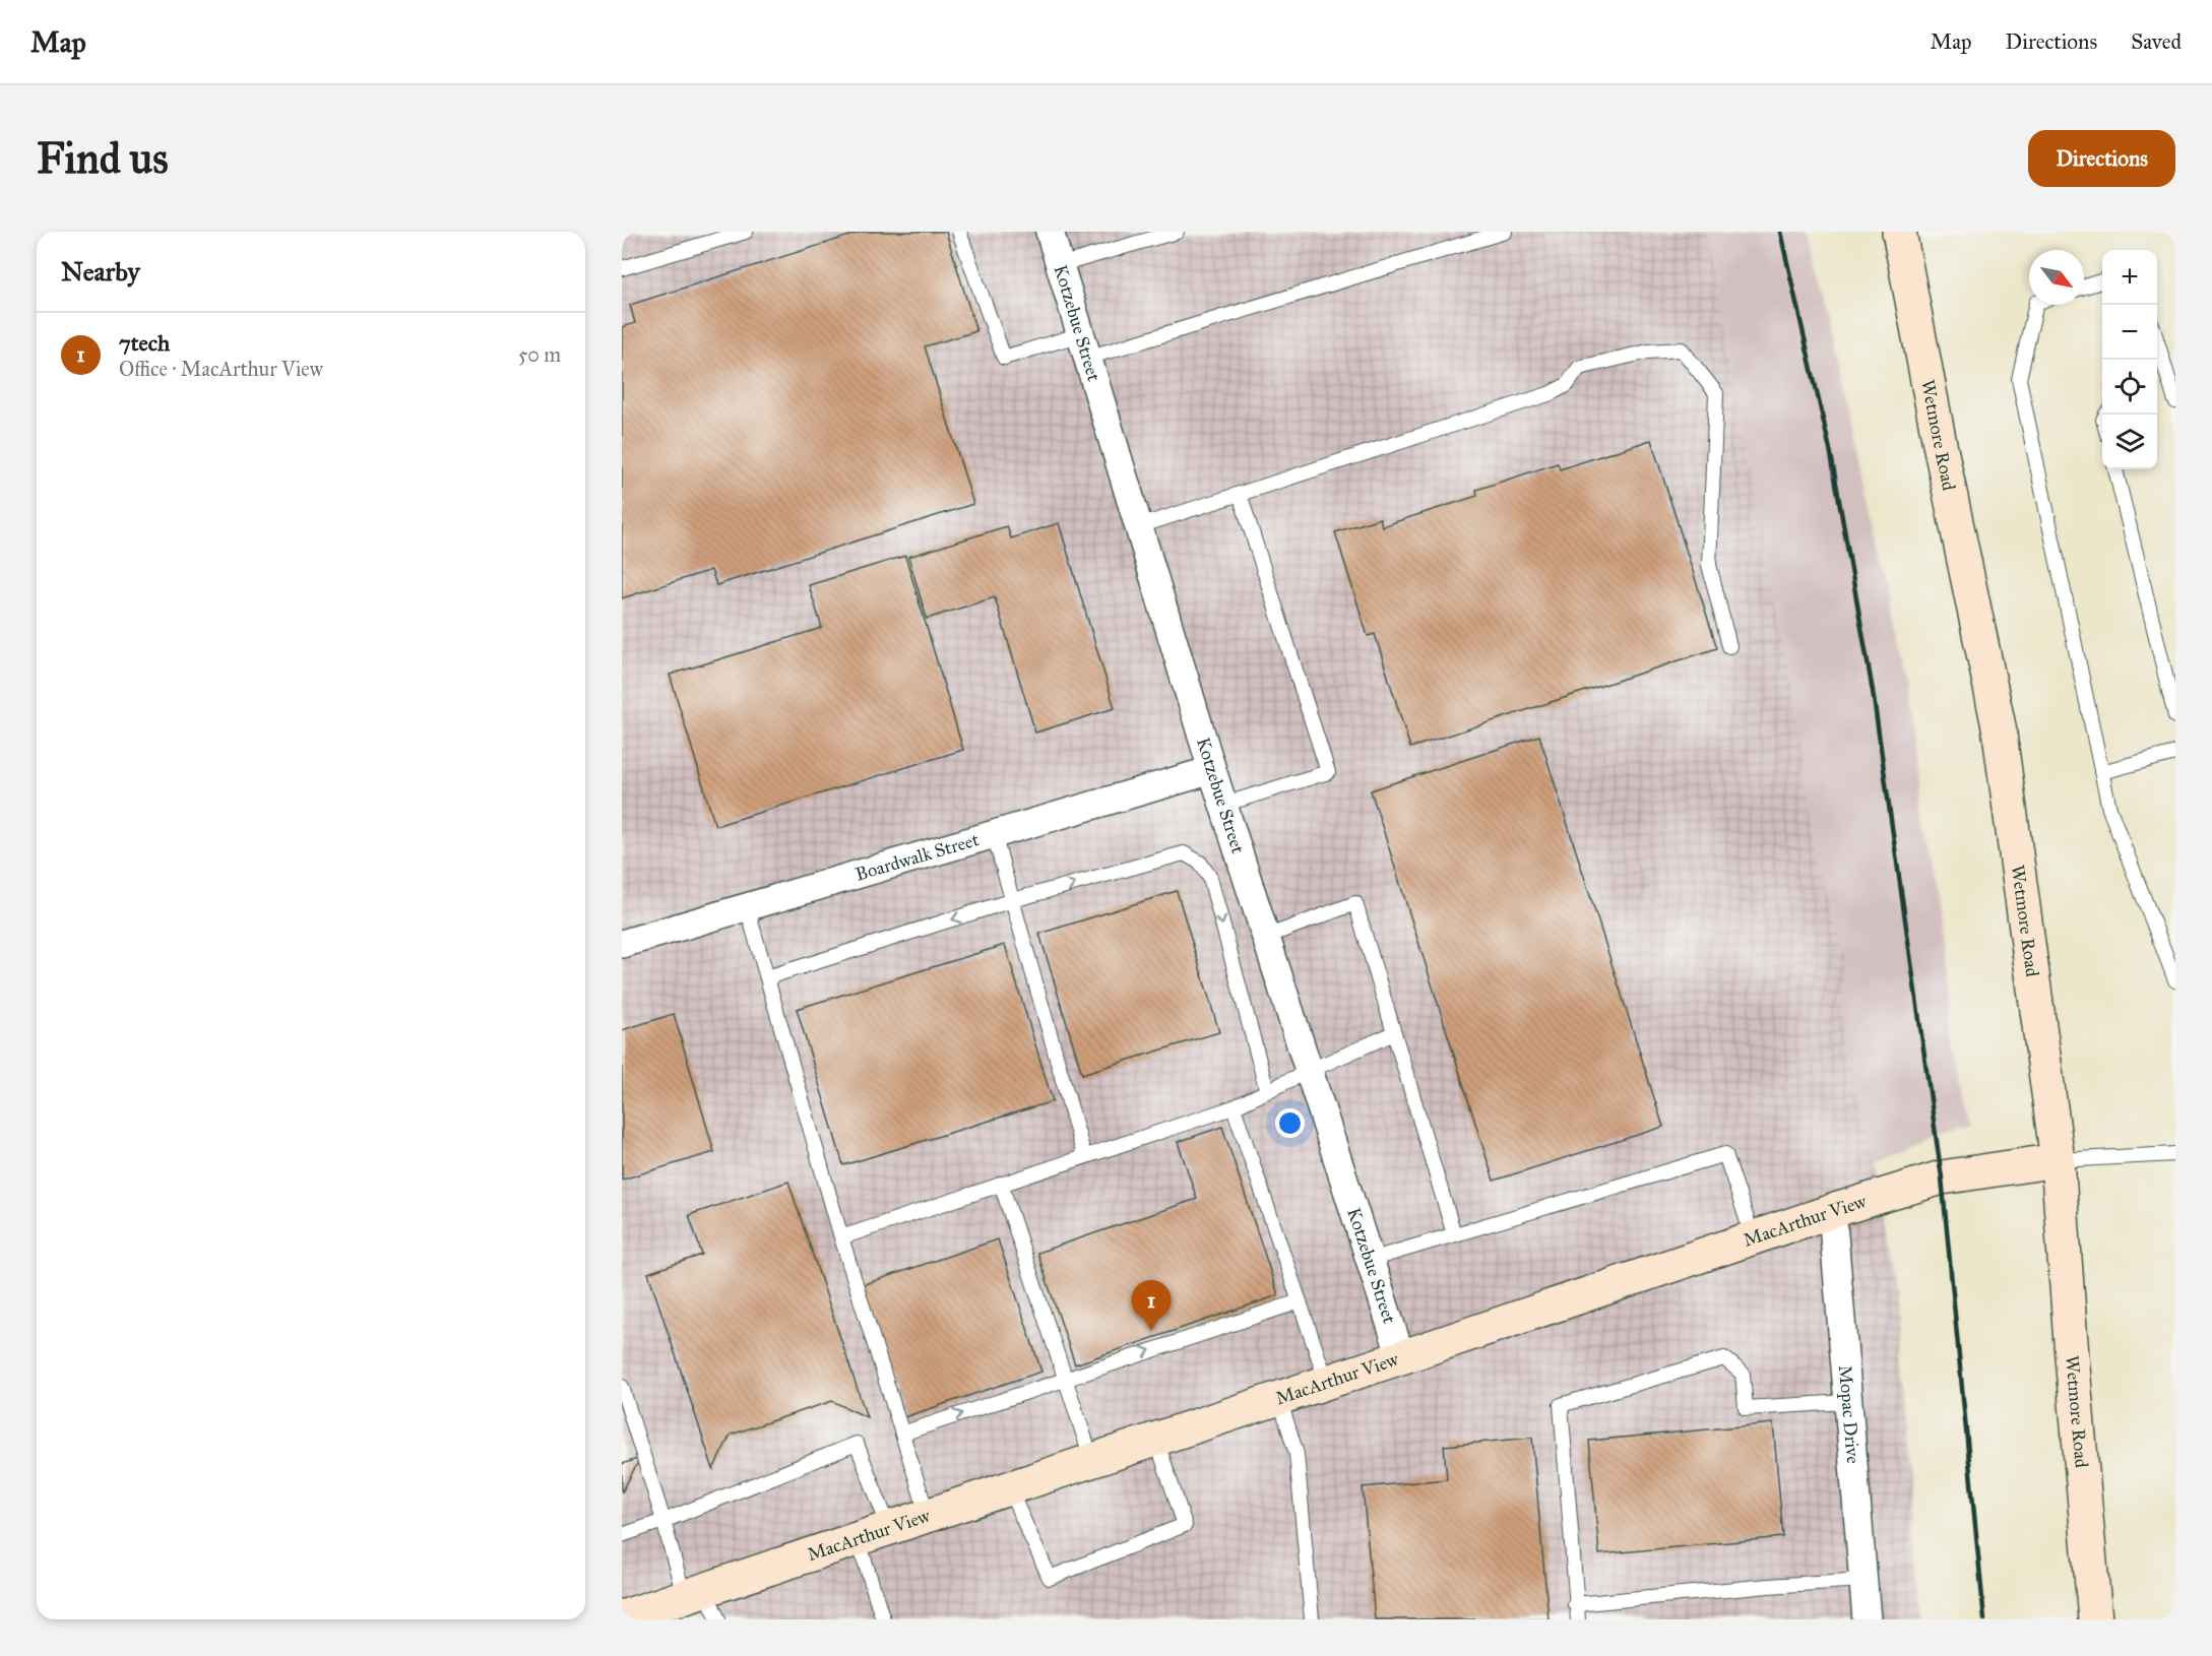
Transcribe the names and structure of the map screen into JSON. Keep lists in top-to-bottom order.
{
  "streets": {
    "street": [
      "Kotzebue Street",
      "Wetmore Road",
      "Boardwalk Street",
      "MacArthur View",
      "Mopac Drive"
    ]
  },
  "crossings": [
    ["Kotzebue Street", "Boardwalk Street"],
    ["Kotzebue Street", "MacArthur View"],
    ["Wetmore Road", "MacArthur View"],
    ["MacArthur View", "Mopac Drive"]
  ],
  "north": "bottom right",
  "page": {
    "header": "Map",
    "nav": ["Map", "Directions", "Saved"],
    "buttons": "Directions",
    "title": "Find us",
    "heading": "Nearby",
    "map_buttons": ["+", "−"],
    "list": [
      {
        "mark": "1",
        "name": "7tech",
        "note": "Office · MacArthur View",
        "value": "50 m"
      }
    ],
    "pins": "1"
  }
}
